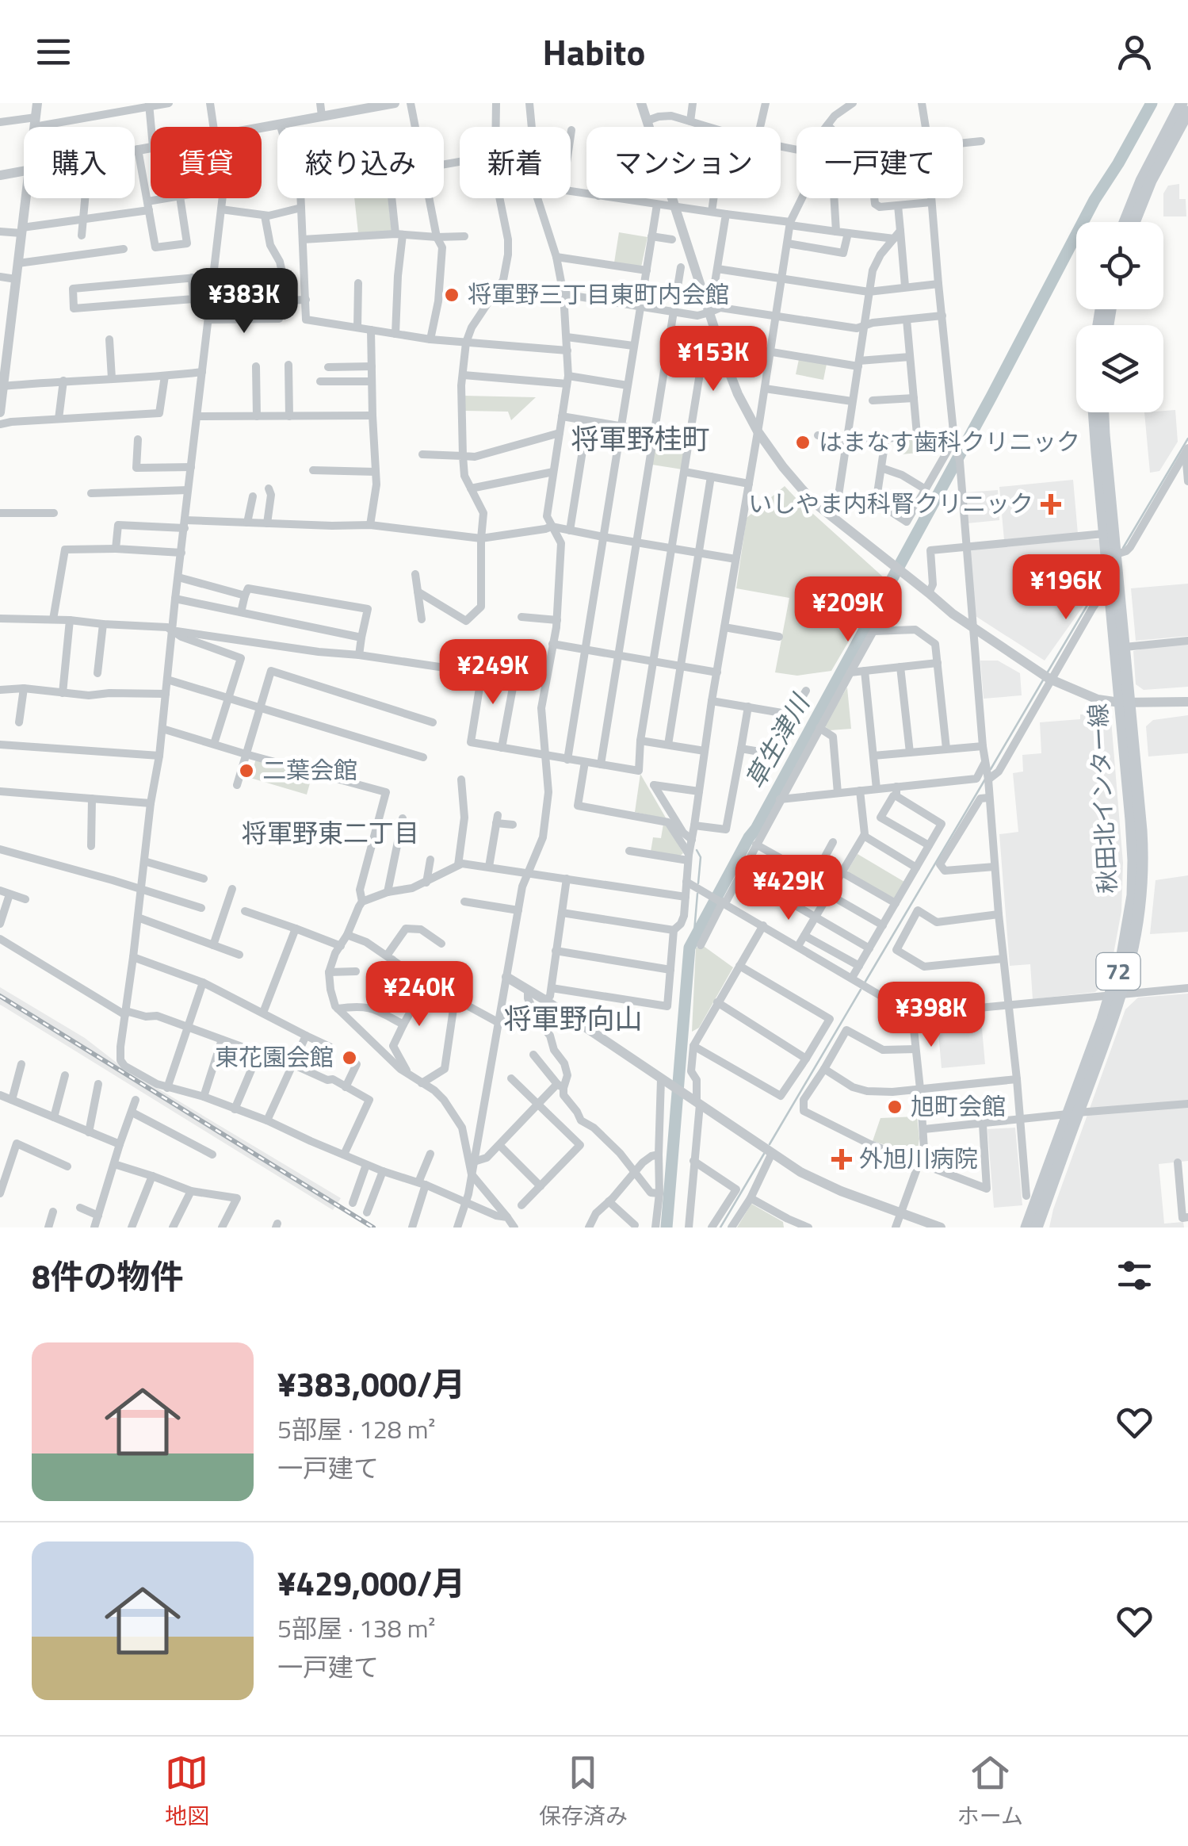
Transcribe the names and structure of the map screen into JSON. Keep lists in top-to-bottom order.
{
  "streets": {
    "main road": ["秋田北インター線", "72"]
  },
  "districts": ["将軍野桂町", "将軍野東二丁目", "将軍野向山"],
  "water": ["草生津川"],
  "places": {
    "other": [
      "将軍野三丁目東町内会館",
      "はまなす歯科クリニック",
      "二葉会館",
      "東花園会館",
      "旭町会館"
    ],
    "health": ["いしやま内科腎クリニック", "外旭川病院"]
  },
  "page": {
    "header": "Habito",
    "chip": [
      "購入",
      "賃貸",
      "絞り込み",
      "新着",
      "マンション",
      "一戸建て"
    ],
    "price": [
      "¥383K",
      "¥153K",
      "¥196K",
      "¥209K",
      "¥249K",
      "¥429K",
      "¥240K",
      "¥398K"
    ],
    "heading": "8件の物件",
    "list": [
      {
        "name": "¥383,000/月",
        "note": "5部屋 · 128 m² · 一戸建て"
      },
      {
        "name": "¥429,000/月",
        "note": "5部屋 · 138 m² · 一戸建て"
      }
    ],
    "tabs": ["地図", "保存済み", "ホーム"]
  }
}
